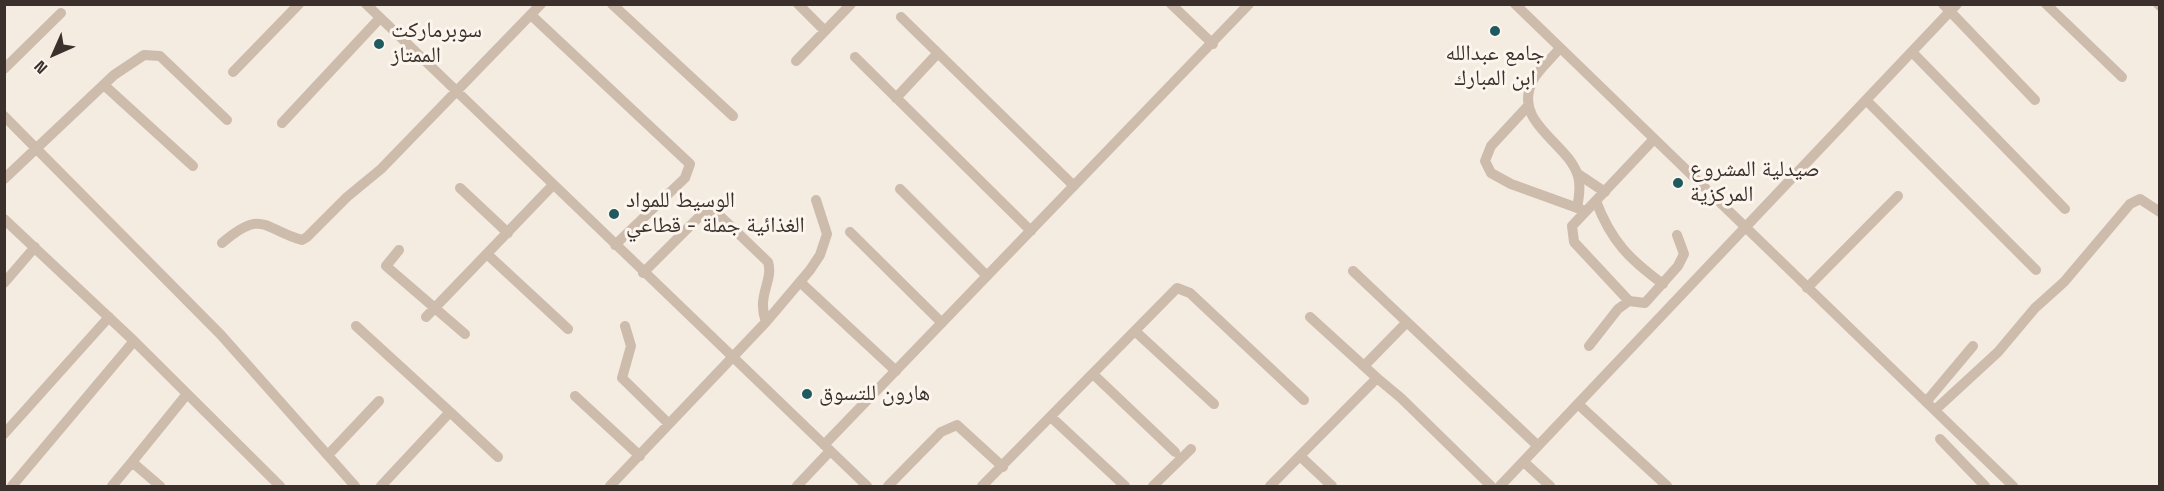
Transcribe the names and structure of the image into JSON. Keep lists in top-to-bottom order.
{
  "places": [
    "جامع عبدالله ابن المبارك",
    "سوبرماركت الممتاز",
    "صيدلية المشروع المركزية",
    "الوسيط للمواد الغذائية جملة - قطاعي",
    "هارون للتسوق"
  ],
  "north": "bottom left"
}
